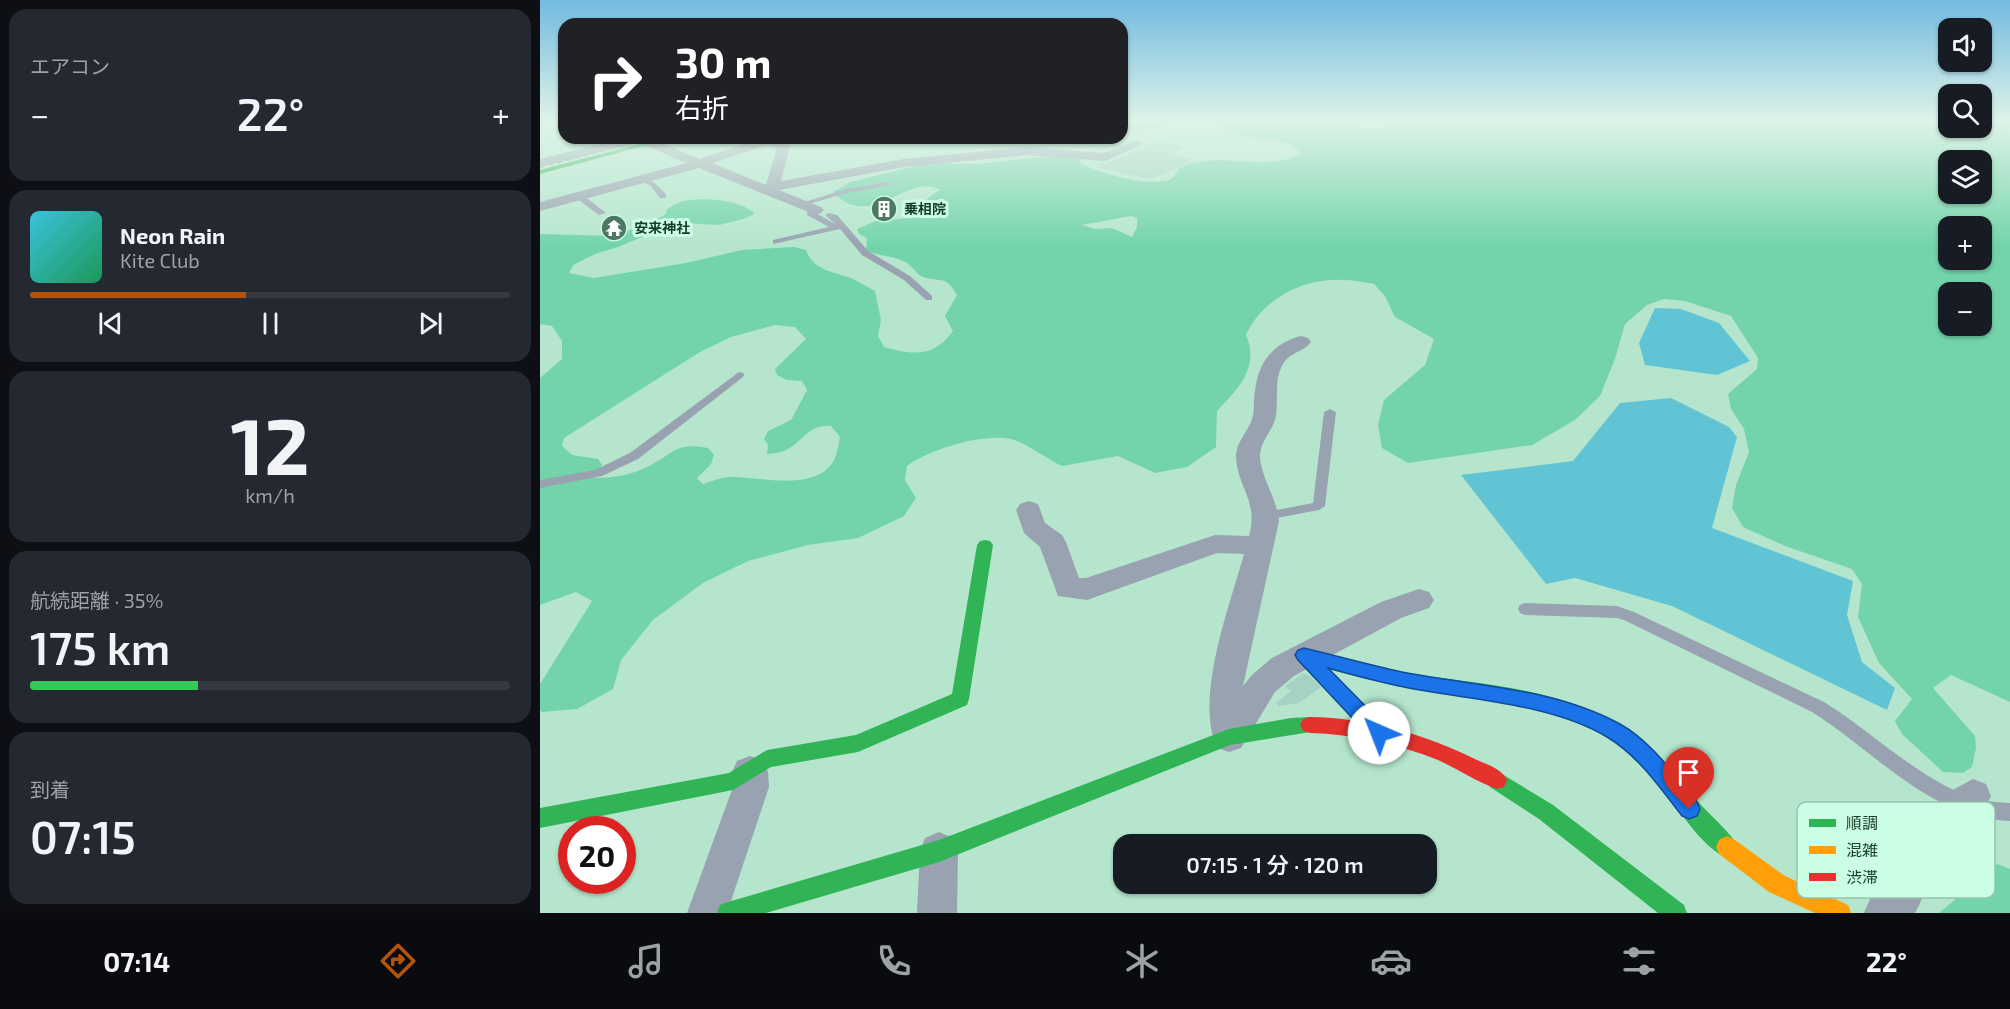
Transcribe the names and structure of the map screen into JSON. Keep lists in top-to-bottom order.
{
  "places": {
    "building": ["乗相院"],
    "temple": ["安来神社"]
  },
  "legend": ["順調", "混雑", "渋滞"],
  "page": {
    "tile": [
      "エアコン",
      ["12", "km/h"],
      ["航続距離 · 35%", "175 km"],
      ["到着", "07:15"]
    ],
    "map_buttons": ["+", "−"],
    "turn": ["30 m", "右折"],
    "heat": ["−", "22°", "+"],
    "song": ["Neon Rain", "Kite Club"],
    "limit": "20",
    "trip": "07:15 · 1 分 · 120 m",
    "tabs": ["07:14", "22°"]
  }
}
